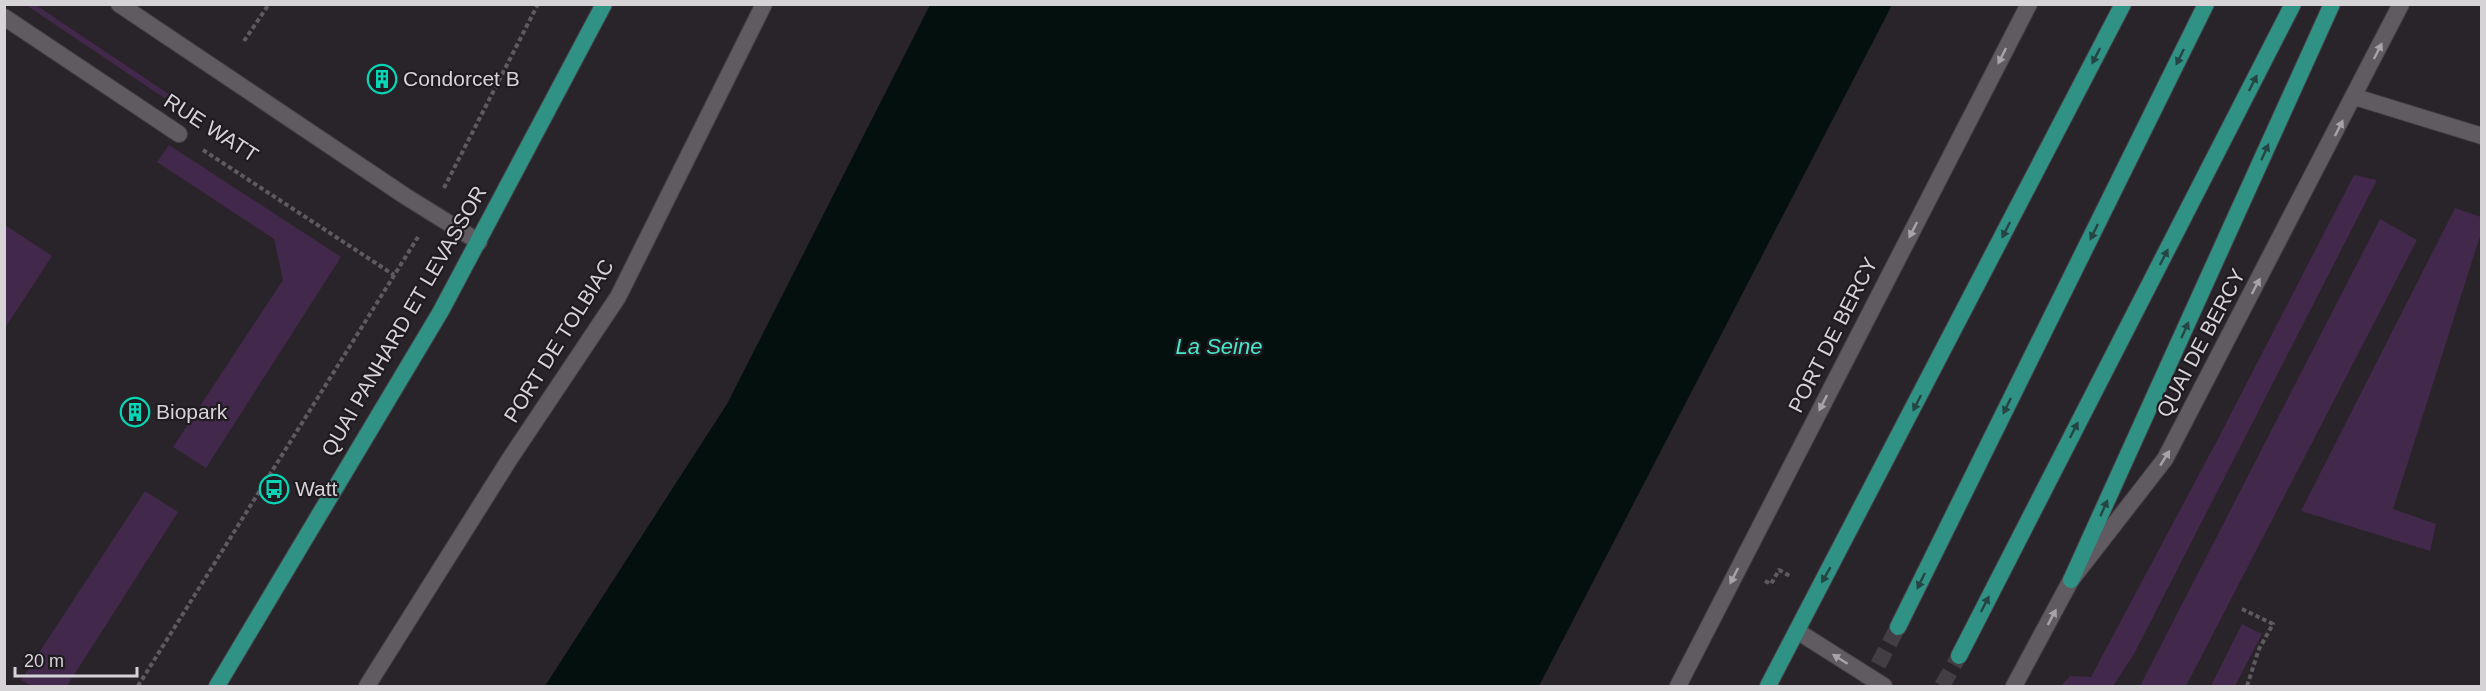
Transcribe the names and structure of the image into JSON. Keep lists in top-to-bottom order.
{
  "streets": {
    "main road": ["QUAI PANHARD ET LEVASSOR"],
    "street": [
      "RUE WATT",
      "PORT DE BERCY",
      "PORT DE TOLBIAC",
      "QUAI DE BERCY"
    ]
  },
  "crossings": [
    ["RUE WATT", "QUAI PANHARD ET LEVASSOR"]
  ],
  "one_way": ["PORT DE BERCY", "QUAI DE BERCY"],
  "water": ["La Seine"],
  "places": {
    "building": ["Condorcet B", "Biopark"],
    "bus stop": ["Watt"]
  },
  "scale_bar": "20 m"
}
